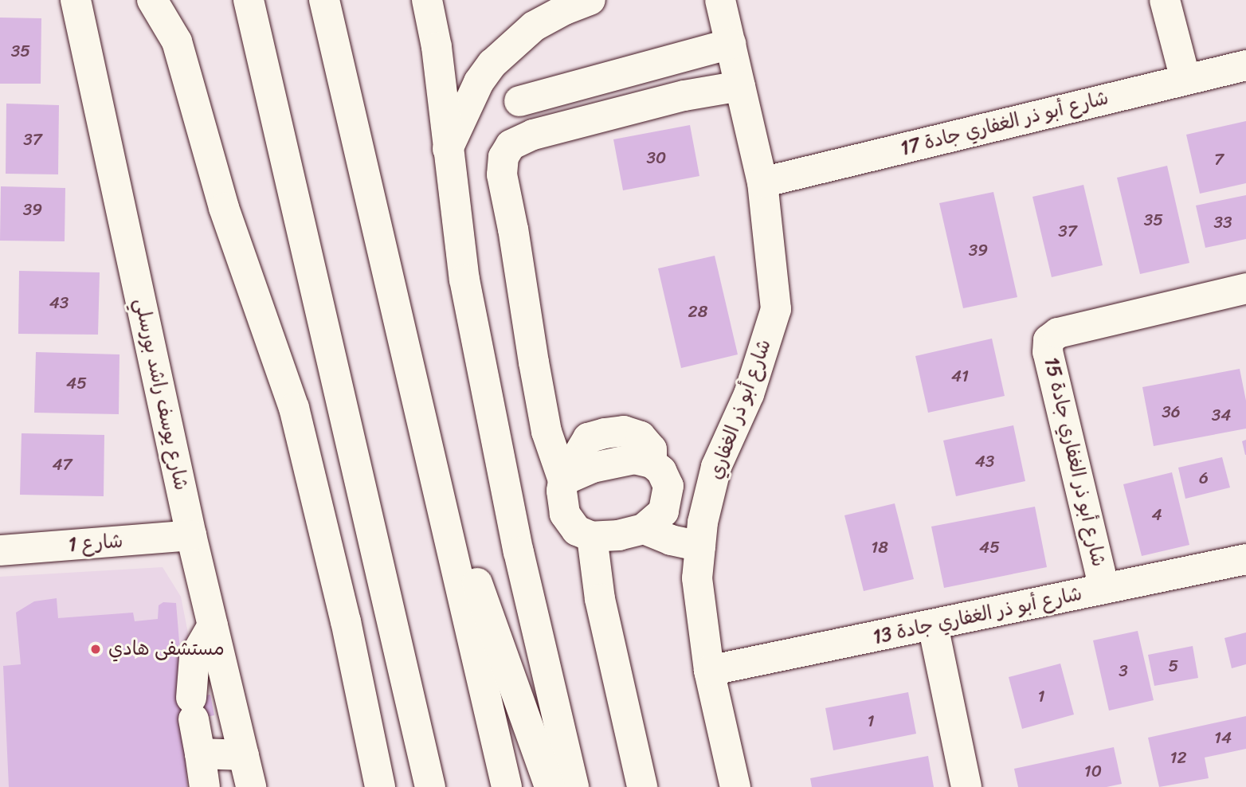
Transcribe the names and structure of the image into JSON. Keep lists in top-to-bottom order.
{
  "streets": {
    "main road": [
      "شارع أبو ذر الغفاري جادة 17",
      "شارع يوسف راشد بورسلي",
      "شارع أبو ذر الغفاري",
      "شارع أبو ذر الغفاري جادة 15",
      "شارع 1",
      "شارع أبو ذر الغفاري جادة 13"
    ]
  },
  "crossings": [
    ["شارع أبو ذر الغفاري جادة 17", "شارع أبو ذر الغفاري"],
    ["شارع يوسف راشد بورسلي", "شارع 1"],
    ["شارع أبو ذر الغفاري", "شارع أبو ذر الغفاري جادة 13"],
    ["شارع أبو ذر الغفاري جادة 15", "شارع أبو ذر الغفاري جادة 13"]
  ],
  "places": ["مستشفى هادي"],
  "house_numbers": [
    "35",
    "37",
    "30",
    "7",
    "39",
    "35",
    "33",
    "37",
    "39",
    "43",
    "28",
    "41",
    "45",
    "36",
    "34",
    "43",
    "47",
    "6",
    "4",
    "18",
    "45",
    "5",
    "3",
    "1",
    "1",
    "14",
    "12",
    "10"
  ]
}
